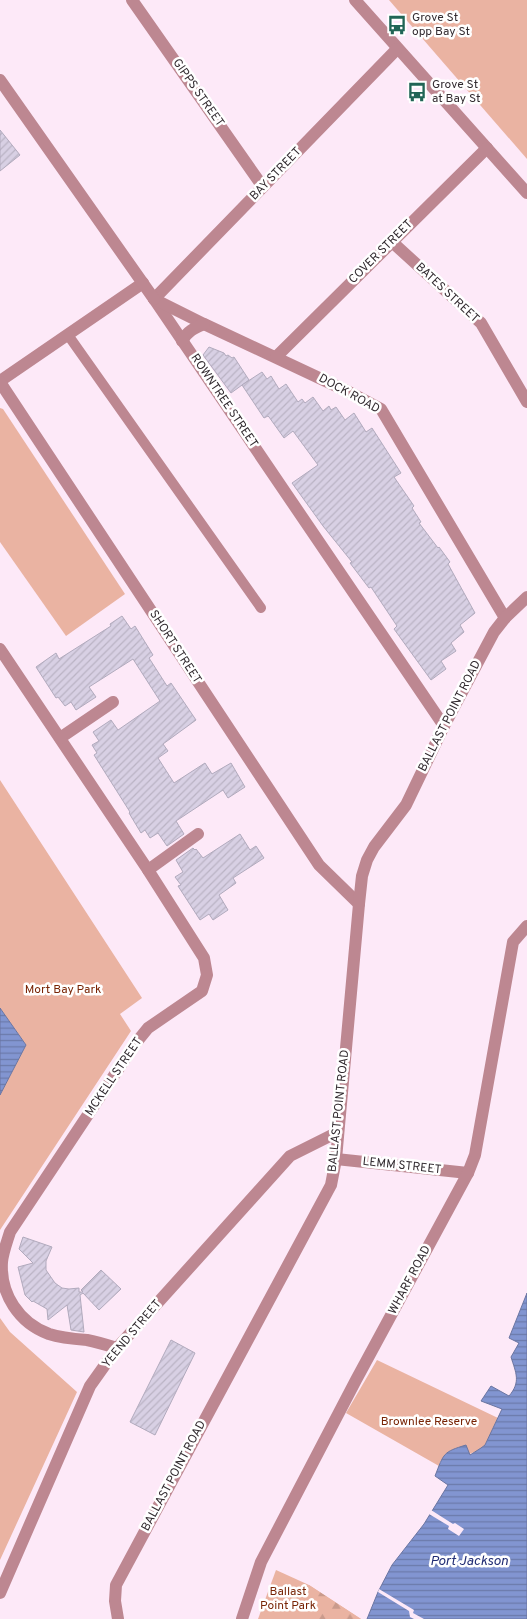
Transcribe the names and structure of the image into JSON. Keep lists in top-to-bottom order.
{
  "streets": {
    "street": [
      "GIPPS STREET",
      "BAY STREET",
      "COVER STREET",
      "BATES STREET",
      "DOCK ROAD",
      "ROWNTREE STREET",
      "SHORT STREET",
      "BALLAST POINT ROAD",
      "MCKELL STREET",
      "LEMM STREET",
      "WHARF ROAD",
      "YEEND STREET"
    ]
  },
  "crossings": [
    ["GIPPS STREET", "BAY STREET"],
    ["BAY STREET", "DOCK ROAD"],
    ["BAY STREET", "ROWNTREE STREET"],
    ["COVER STREET", "BATES STREET"],
    ["COVER STREET", "DOCK ROAD"],
    ["DOCK ROAD", "ROWNTREE STREET"],
    ["DOCK ROAD", "BALLAST POINT ROAD"],
    ["ROWNTREE STREET", "BALLAST POINT ROAD"],
    ["SHORT STREET", "BALLAST POINT ROAD"],
    ["BALLAST POINT ROAD", "LEMM STREET"],
    ["BALLAST POINT ROAD", "YEEND STREET"],
    ["MCKELL STREET", "YEEND STREET"],
    ["LEMM STREET", "WHARF ROAD"]
  ],
  "water": ["Port Jackson"],
  "parks": ["Mort Bay Park", "Brownlee Reserve", "Ballast Point Park"],
  "places": {
    "bus stop": ["Grove St opp Bay St", "Grove St at Bay St"]
  }
}
